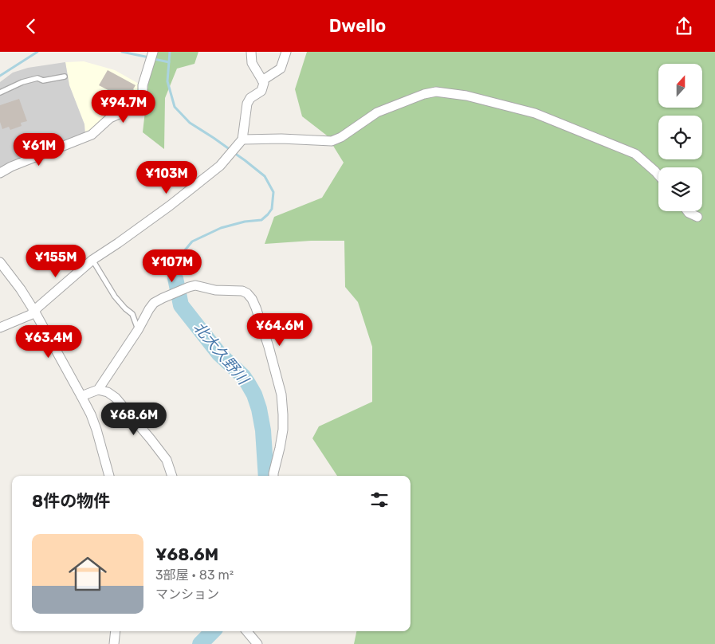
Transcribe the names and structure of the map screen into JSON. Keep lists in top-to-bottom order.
{
  "water": ["北大久野川"],
  "north": "top",
  "page": {
    "header": "Dwello",
    "price": [
      "¥94.7M",
      "¥61M",
      "¥103M",
      "¥155M",
      "¥107M",
      "¥64.6M",
      "¥63.4M",
      "¥68.6M"
    ],
    "heading": "8件の物件",
    "list": [
      {
        "name": "¥68.6M",
        "note": "3部屋 · 83 m² · マンション"
      }
    ]
  }
}
